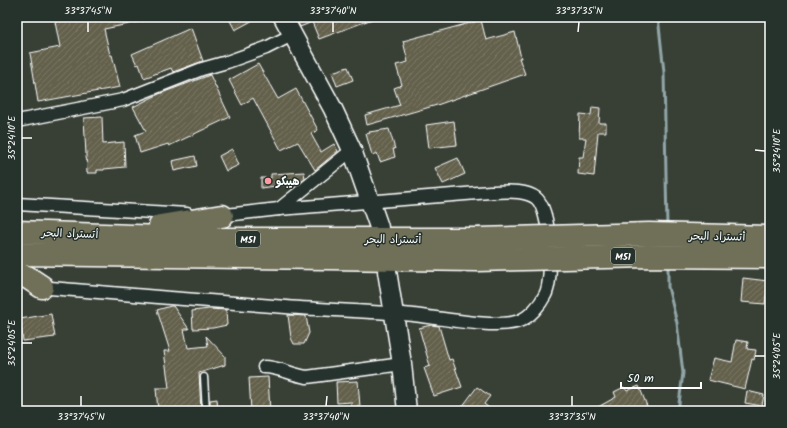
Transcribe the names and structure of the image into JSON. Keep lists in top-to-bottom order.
{
  "streets": {
    "highway": ["أتستراد البحر", "M51"]
  },
  "places": ["هيبكو"],
  "scale_bar": "50 m",
  "coordinates": [
    "33°37'45\"N",
    "33°37'40\"N",
    "33°37'35\"N",
    "35°24'10\"E",
    "35°24'05\"E"
  ]
}
